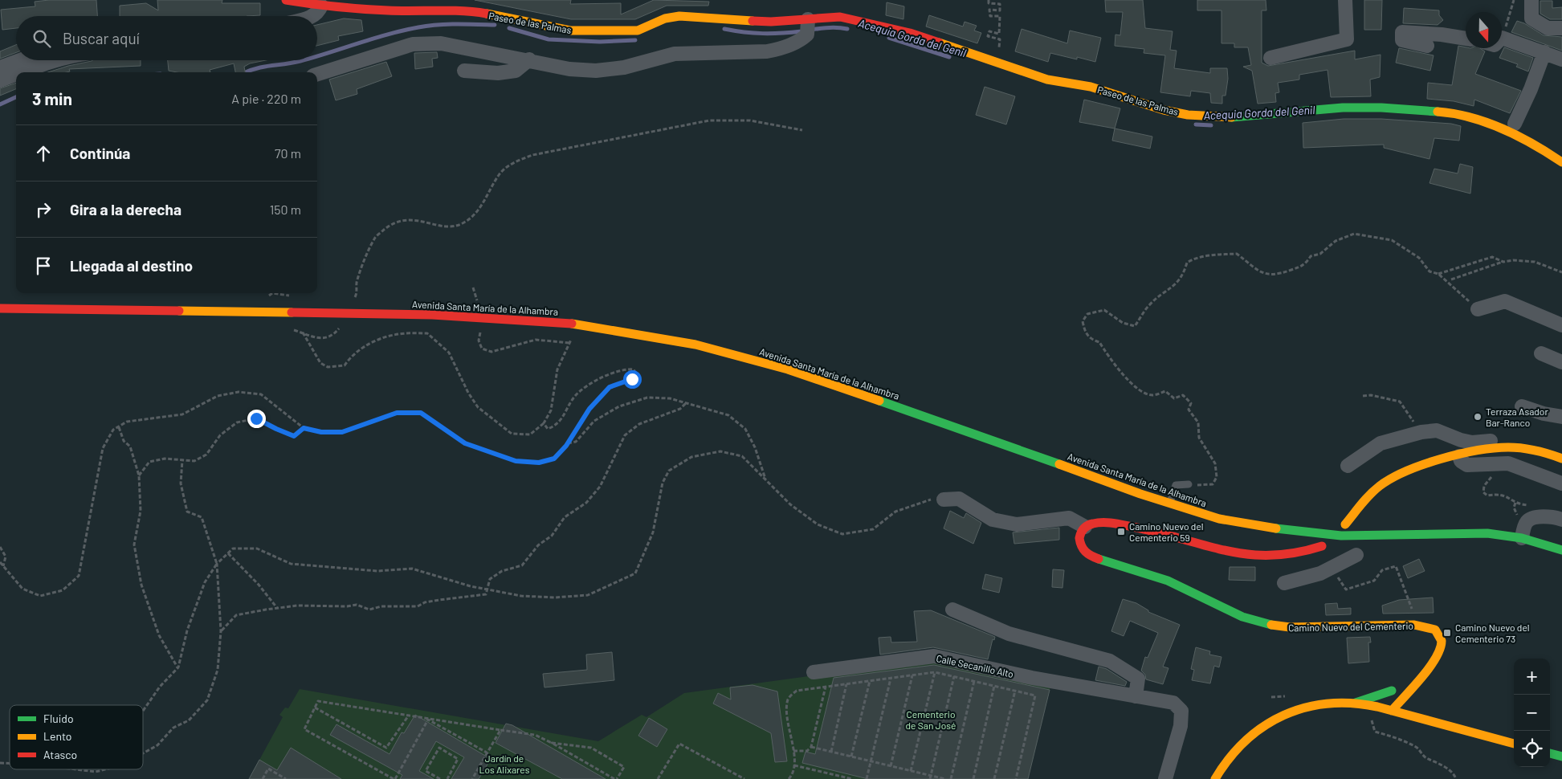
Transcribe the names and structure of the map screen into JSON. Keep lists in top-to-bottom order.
{
  "streets": {
    "street": [
      "Paseo de las Palmas",
      "Avenida Santa María de la Alhambra",
      "Camino Nuevo del Cementerio",
      "Calle Secanillo Alto"
    ]
  },
  "water": ["Acequia Gorda del Genil"],
  "parks": ["Cementerio de San José", "Jardín de Los Alixares"],
  "places": {
    "other": ["Terraza Asador Bar-Ranco"],
    "transit": ["Camino Nuevo del Cementerio 59", "Camino Nuevo del Cementerio 73"]
  },
  "legend": ["Fluido", "Lento", "Atasco"],
  "north": "bottom",
  "page": {
    "search": "Buscar aquí",
    "heading": ["3 min", "A pie · 220 m"],
    "list": [
      ["Continúa", "70 m"],
      ["Gira a la derecha", "150 m"],
      "Llegada al destino"
    ],
    "map_buttons": ["+", "−"]
  }
}
